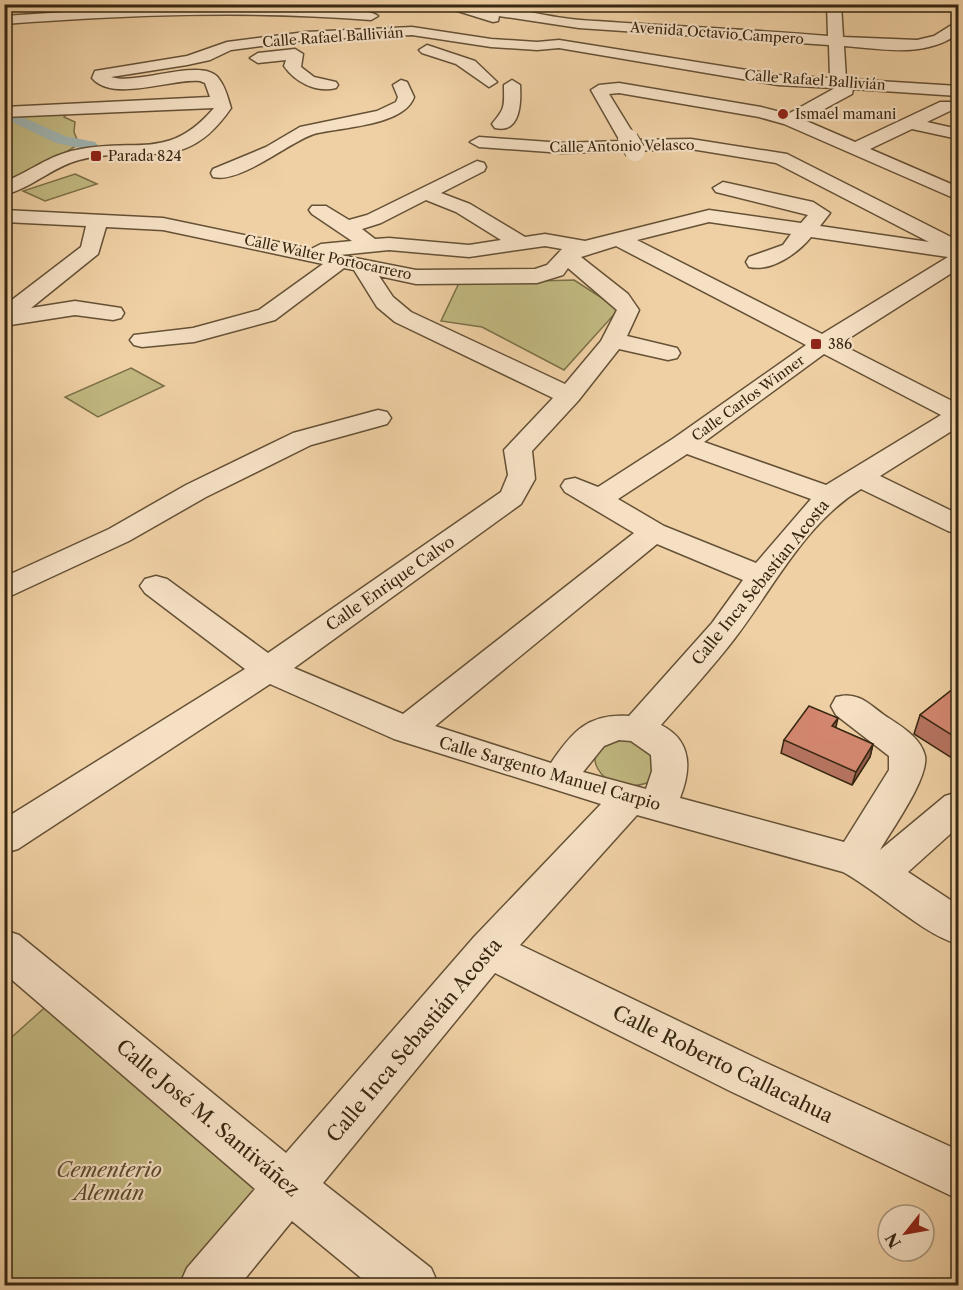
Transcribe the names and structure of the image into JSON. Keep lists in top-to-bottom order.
{
  "streets": {
    "street": [
      "Avenida Octavio Campero",
      "Calle Rafael Ballivián",
      "Calle Antonio Velasco",
      "Calle Walter Portocarrero",
      "Calle Carlos Winner",
      "Calle Inca Sebastían Acosta",
      "Calle Enrique Calvo",
      "Calle Sargento Manuel Carpio",
      "Calle Inca Sebastián Acosta",
      "Calle Roberto Callacahua",
      "Calle José M. Santiváñez"
    ]
  },
  "crossings": [
    ["Avenida Octavio Campero", "Calle Rafael Ballivián"],
    ["Calle Antonio Velasco", "Calle Walter Portocarrero"],
    ["Calle Walter Portocarrero", "Calle Enrique Calvo"],
    ["Calle Enrique Calvo", "Calle Sargento Manuel Carpio"],
    ["Calle Sargento Manuel Carpio", "Calle Inca Sebastián Acosta"],
    ["Calle Inca Sebastián Acosta", "Calle Roberto Callacahua"],
    ["Calle Inca Sebastián Acosta", "Calle José M. Santiváñez"]
  ],
  "parks": ["Cementerio Alemán"],
  "places": {
    "other": ["Ismael mamani"],
    "transit": ["Parada 824", "386"]
  },
  "north": "bottom left"
}
